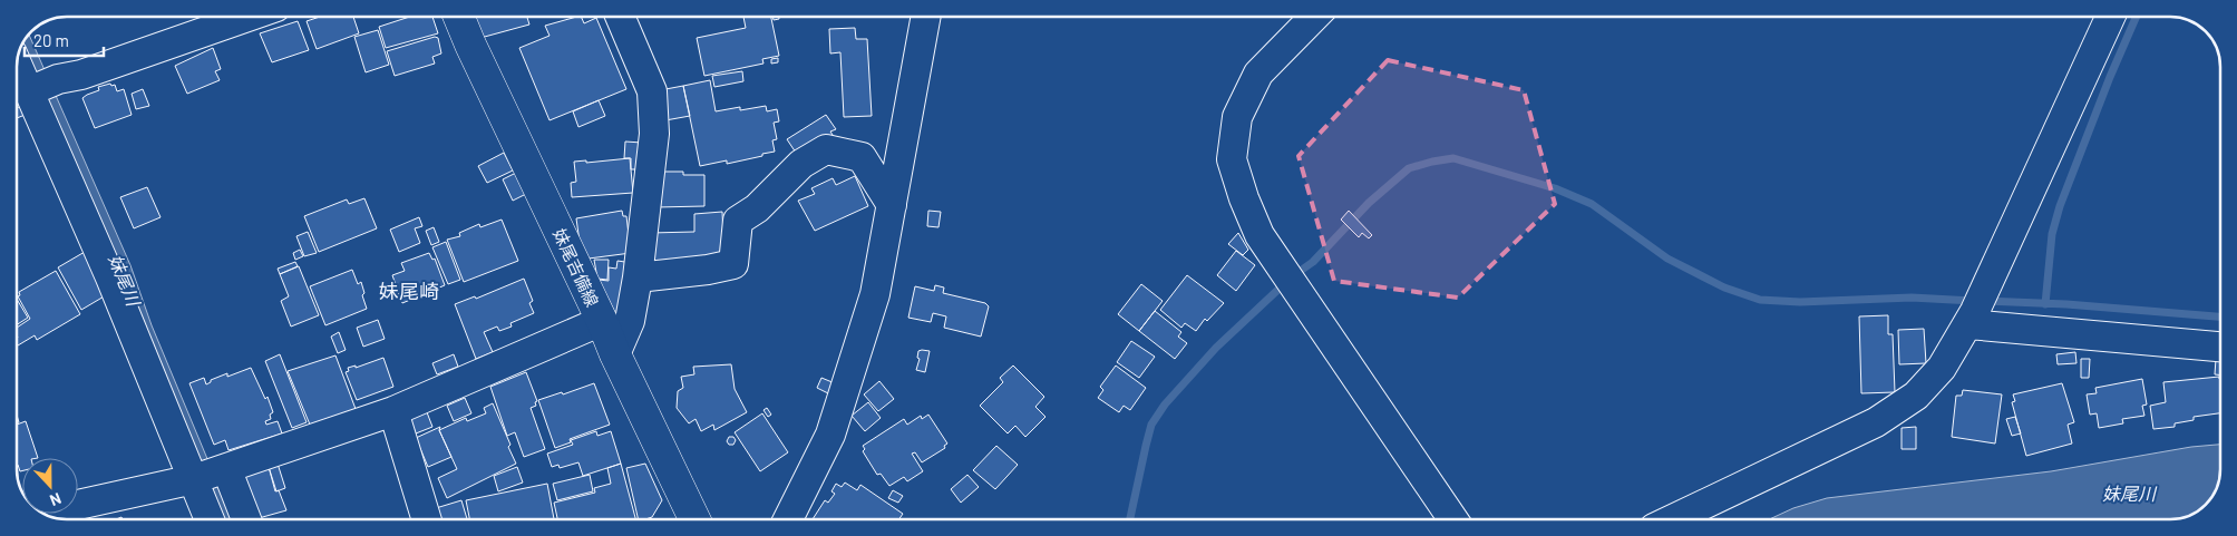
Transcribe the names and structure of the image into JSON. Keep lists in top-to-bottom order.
{
  "streets": {
    "main road": ["妹尾吉備線"]
  },
  "districts": ["妹尾崎"],
  "water": ["妹尾川"],
  "scale_bar": "20 m",
  "north": "bottom"
}
